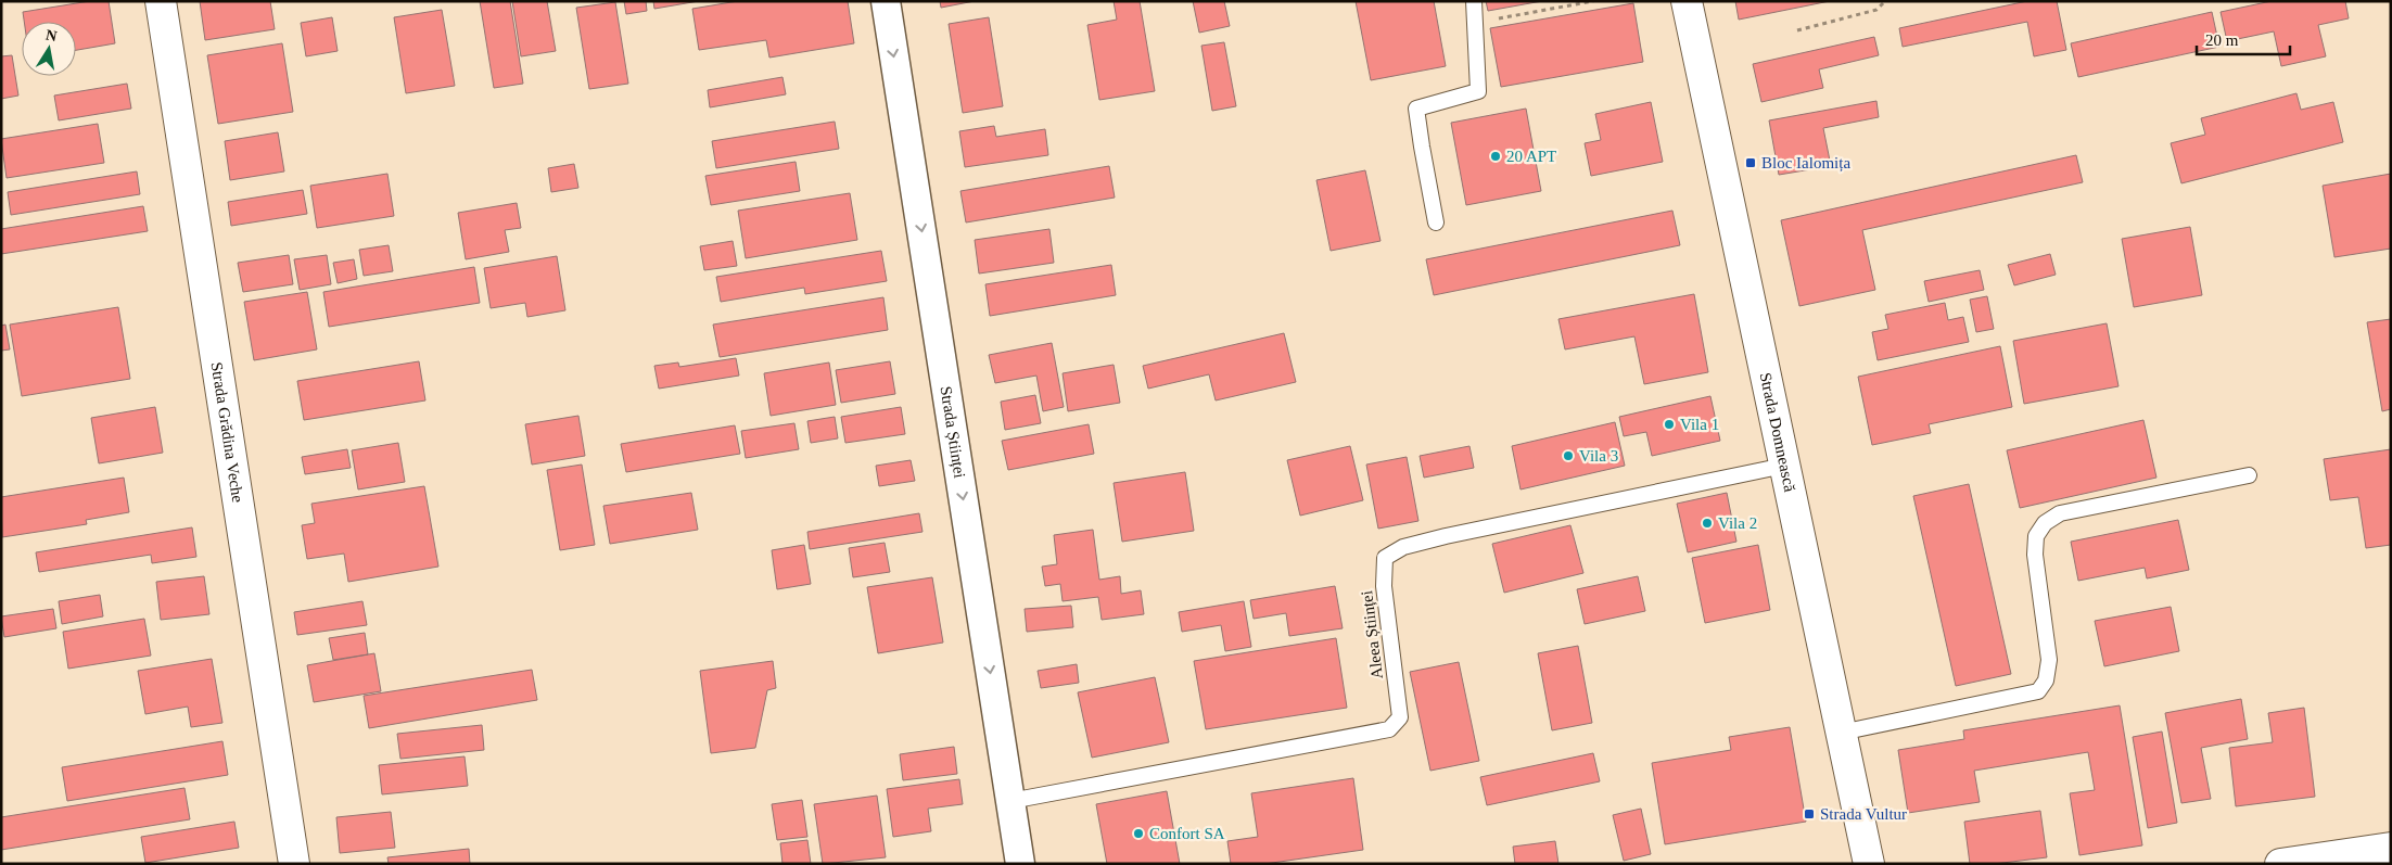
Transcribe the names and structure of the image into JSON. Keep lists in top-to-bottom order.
{
  "streets": {
    "street": ["Strada Științei", "Strada Grădina Veche", "Strada Domnească"],
    "lane": ["Aleea Științei"]
  },
  "crossings": [
    ["Strada Științei", "Aleea Științei"],
    ["Strada Domnească", "Aleea Științei"]
  ],
  "one_way": ["Strada Științei"],
  "places": {
    "other": [
      "20 APT",
      "Vila 1",
      "Vila 3",
      "Vila 2",
      "Confort SA"
    ],
    "transit": ["Bloc Ialomița", "Strada Vultur"]
  },
  "scale_bar": "20 m",
  "north": "top"
}
